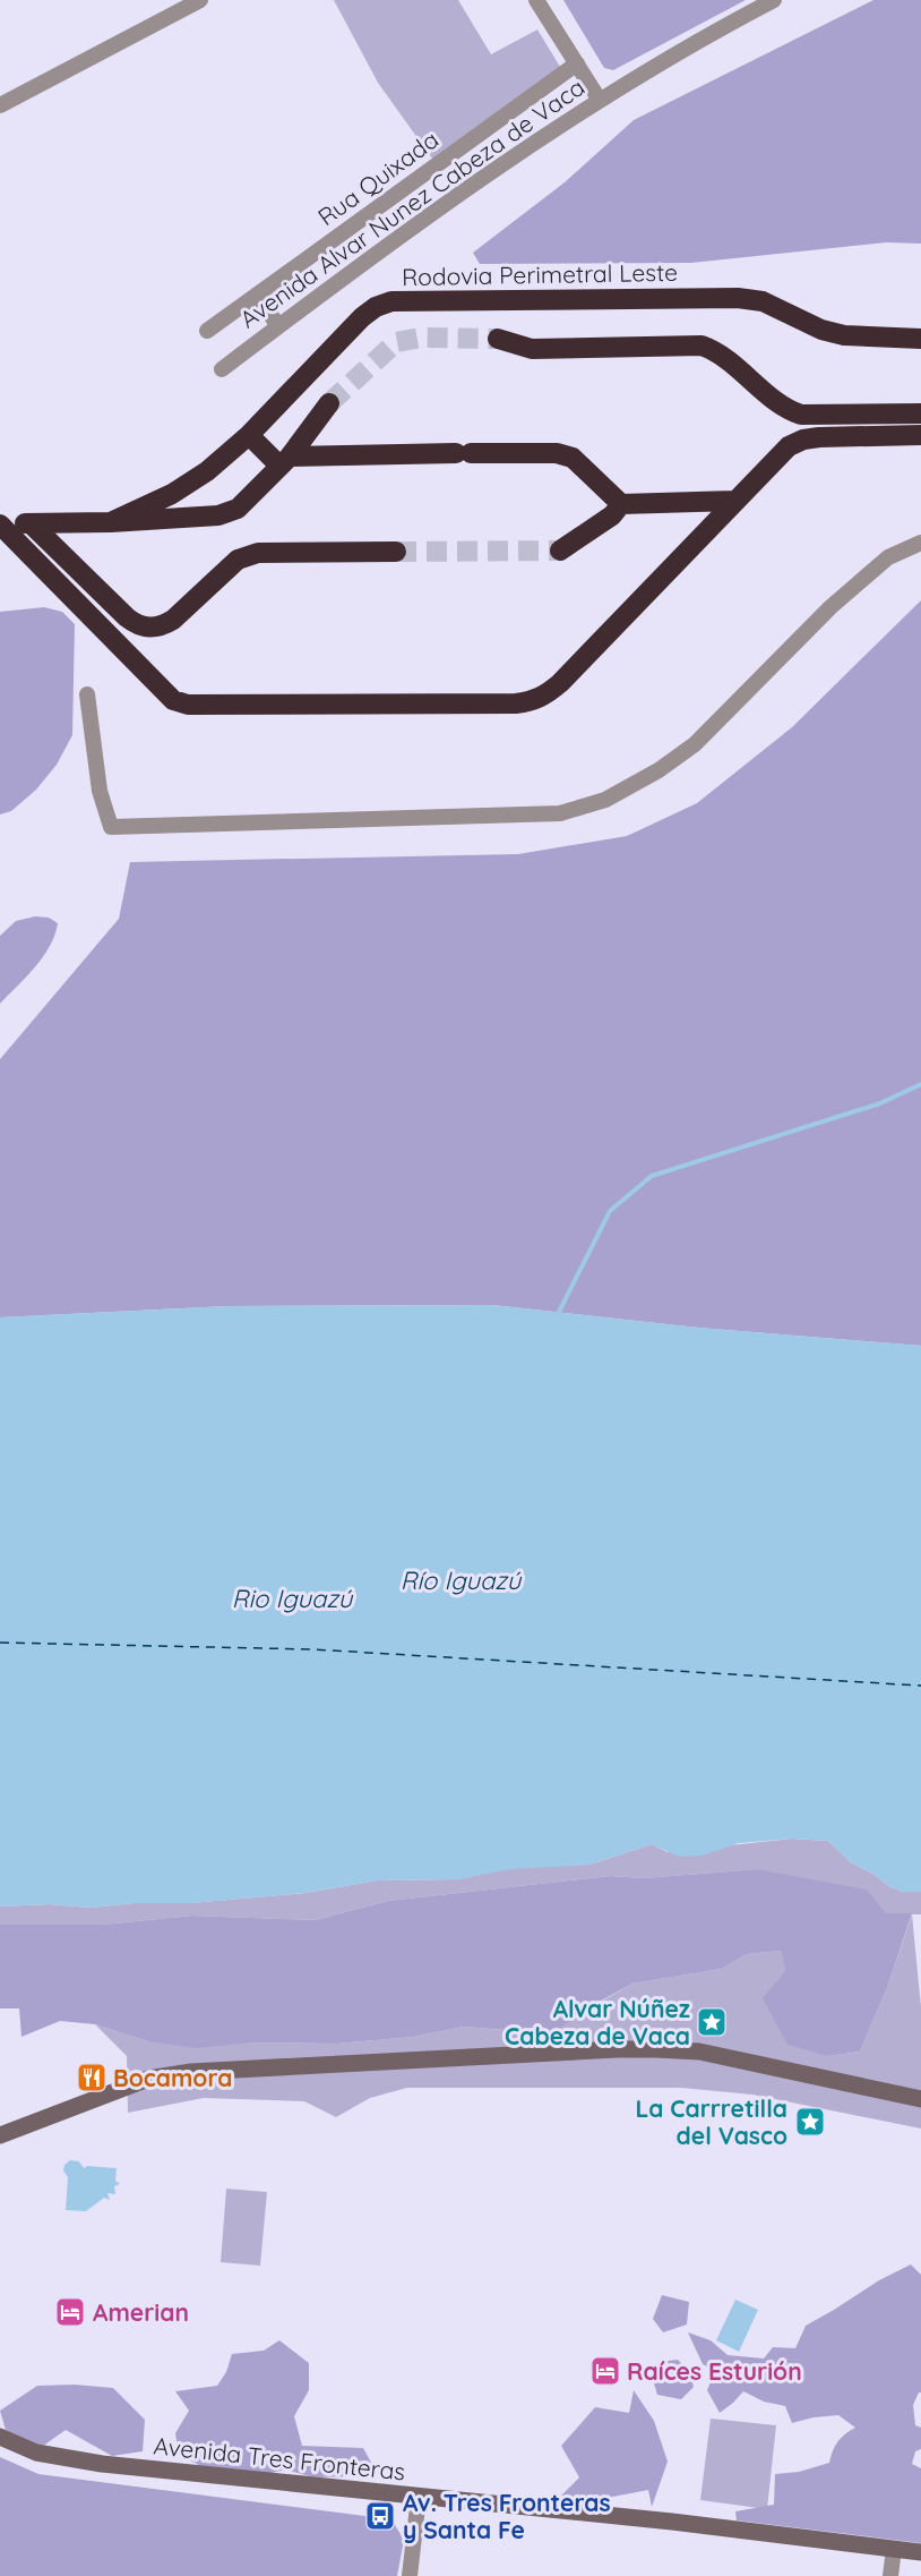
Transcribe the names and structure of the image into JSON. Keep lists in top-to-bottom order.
{
  "streets": {
    "highway": ["Rodovia Perimetral Leste"],
    "main road": ["Avenida Tres Fronteras"],
    "street": ["Rua Quixada", "Avenida Alvar Nunez Cabeza de Vaca"]
  },
  "water": ["Río Iguazú", "Rio Iguazú"],
  "places": {
    "place": ["Alvar Núñez Cabeza de Vaca", "La Carrretilla del Vasco"],
    "restaurant": ["Bocamora"],
    "hotel": ["Amerian", "Raíces Esturión"],
    "bus stop": ["Av. Tres Fronteras y Santa Fe"]
  }
}
